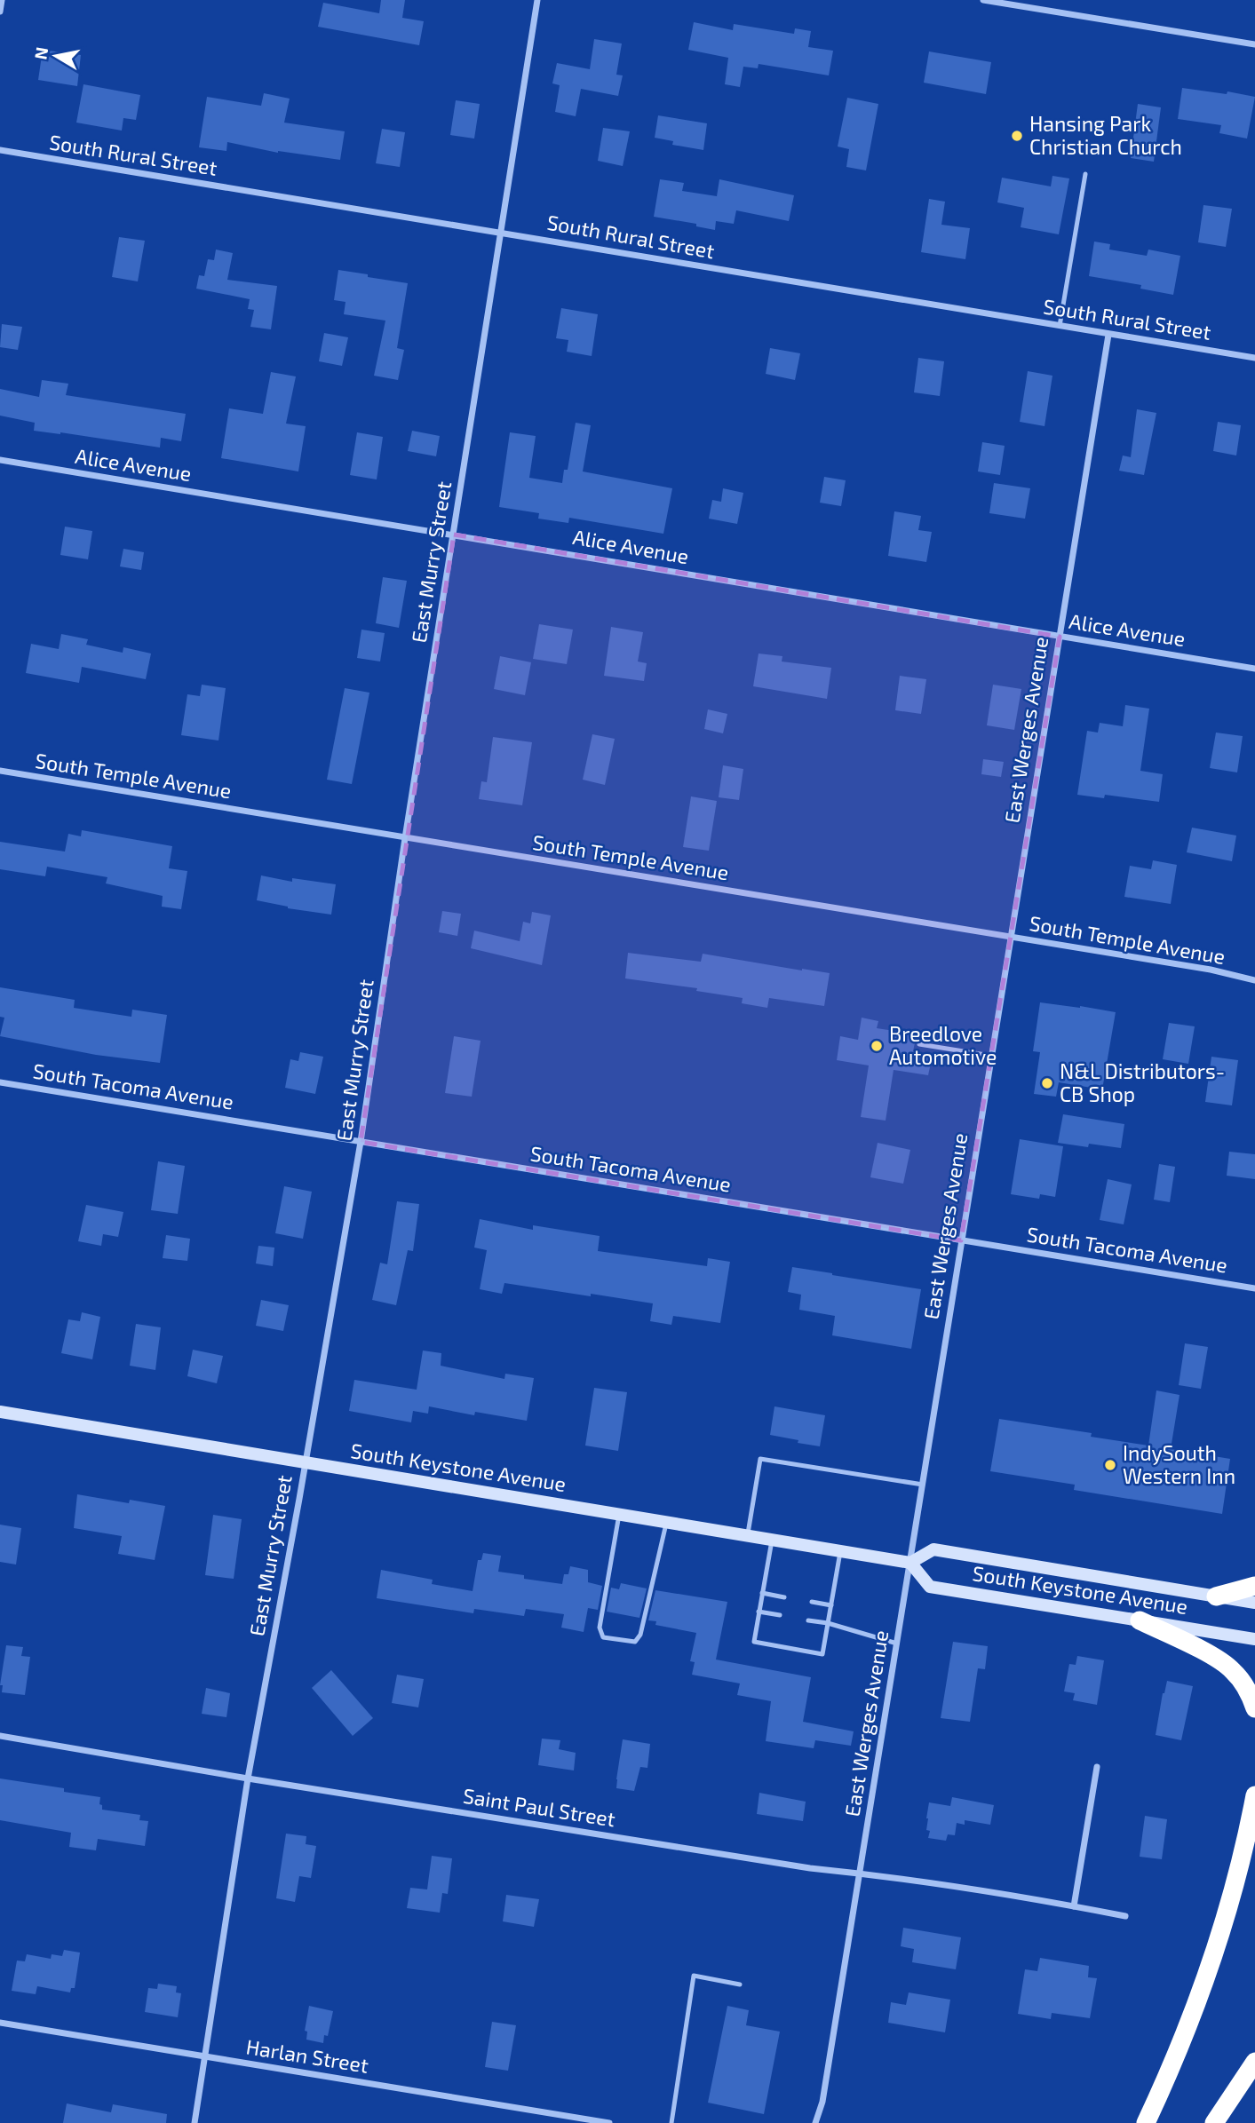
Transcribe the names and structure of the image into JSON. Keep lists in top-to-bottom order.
{
  "streets": {
    "main road": ["South Keystone Avenue"],
    "street": [
      "South Rural Street",
      "Alice Avenue",
      "East Murry Street",
      "East Werges Avenue",
      "South Temple Avenue",
      "South Tacoma Avenue",
      "Saint Paul Street",
      "Harlan Street"
    ]
  },
  "crossings": [
    ["South Rural Street", "East Murry Street"],
    ["South Rural Street", "East Werges Avenue"],
    ["Alice Avenue", "East Murry Street"],
    ["Alice Avenue", "East Werges Avenue"],
    ["East Murry Street", "South Temple Avenue"],
    ["East Murry Street", "South Tacoma Avenue"],
    ["East Murry Street", "South Keystone Avenue"],
    ["East Murry Street", "Saint Paul Street"],
    ["East Murry Street", "Harlan Street"],
    ["East Werges Avenue", "South Temple Avenue"],
    ["East Werges Avenue", "South Tacoma Avenue"],
    ["East Werges Avenue", "South Keystone Avenue"],
    ["East Werges Avenue", "Saint Paul Street"]
  ],
  "places": [
    "Hansing Park Christian Church",
    "Breedlove Automotive",
    "N&L Distributors- CB Shop",
    "IndySouth Western Inn"
  ],
  "north": "left"
}
